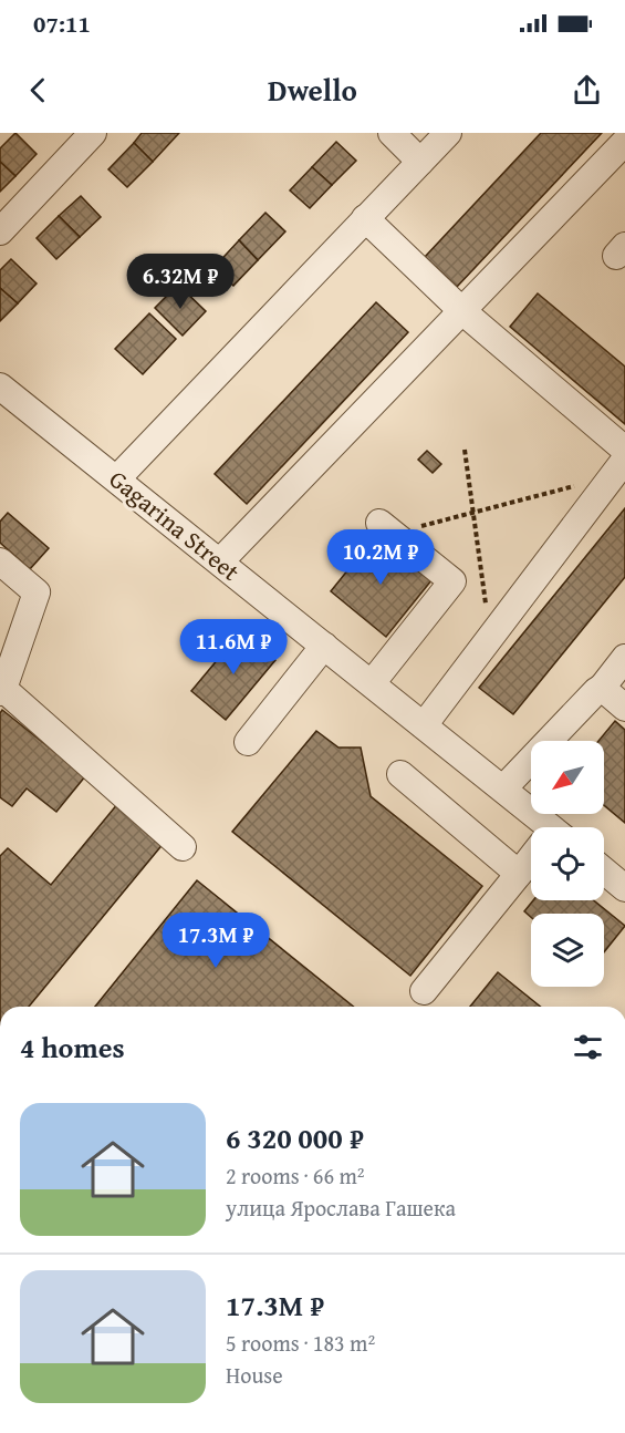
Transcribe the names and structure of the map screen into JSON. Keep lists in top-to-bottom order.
{
  "streets": {
    "street": ["Gagarina Street"]
  },
  "north": "bottom left",
  "page": {
    "status": "07:11",
    "header": "Dwello",
    "price": [
      "6.32M ₽",
      "10.2M ₽",
      "11.6M ₽",
      "17.3M ₽"
    ],
    "heading": "4 homes",
    "list": [
      {
        "name": "6 320 000 ₽",
        "note": "2 rooms · 66 m² · улица Ярослава Гашека"
      },
      {
        "name": "17.3M ₽",
        "note": "5 rooms · 183 m² · House"
      }
    ]
  }
}
